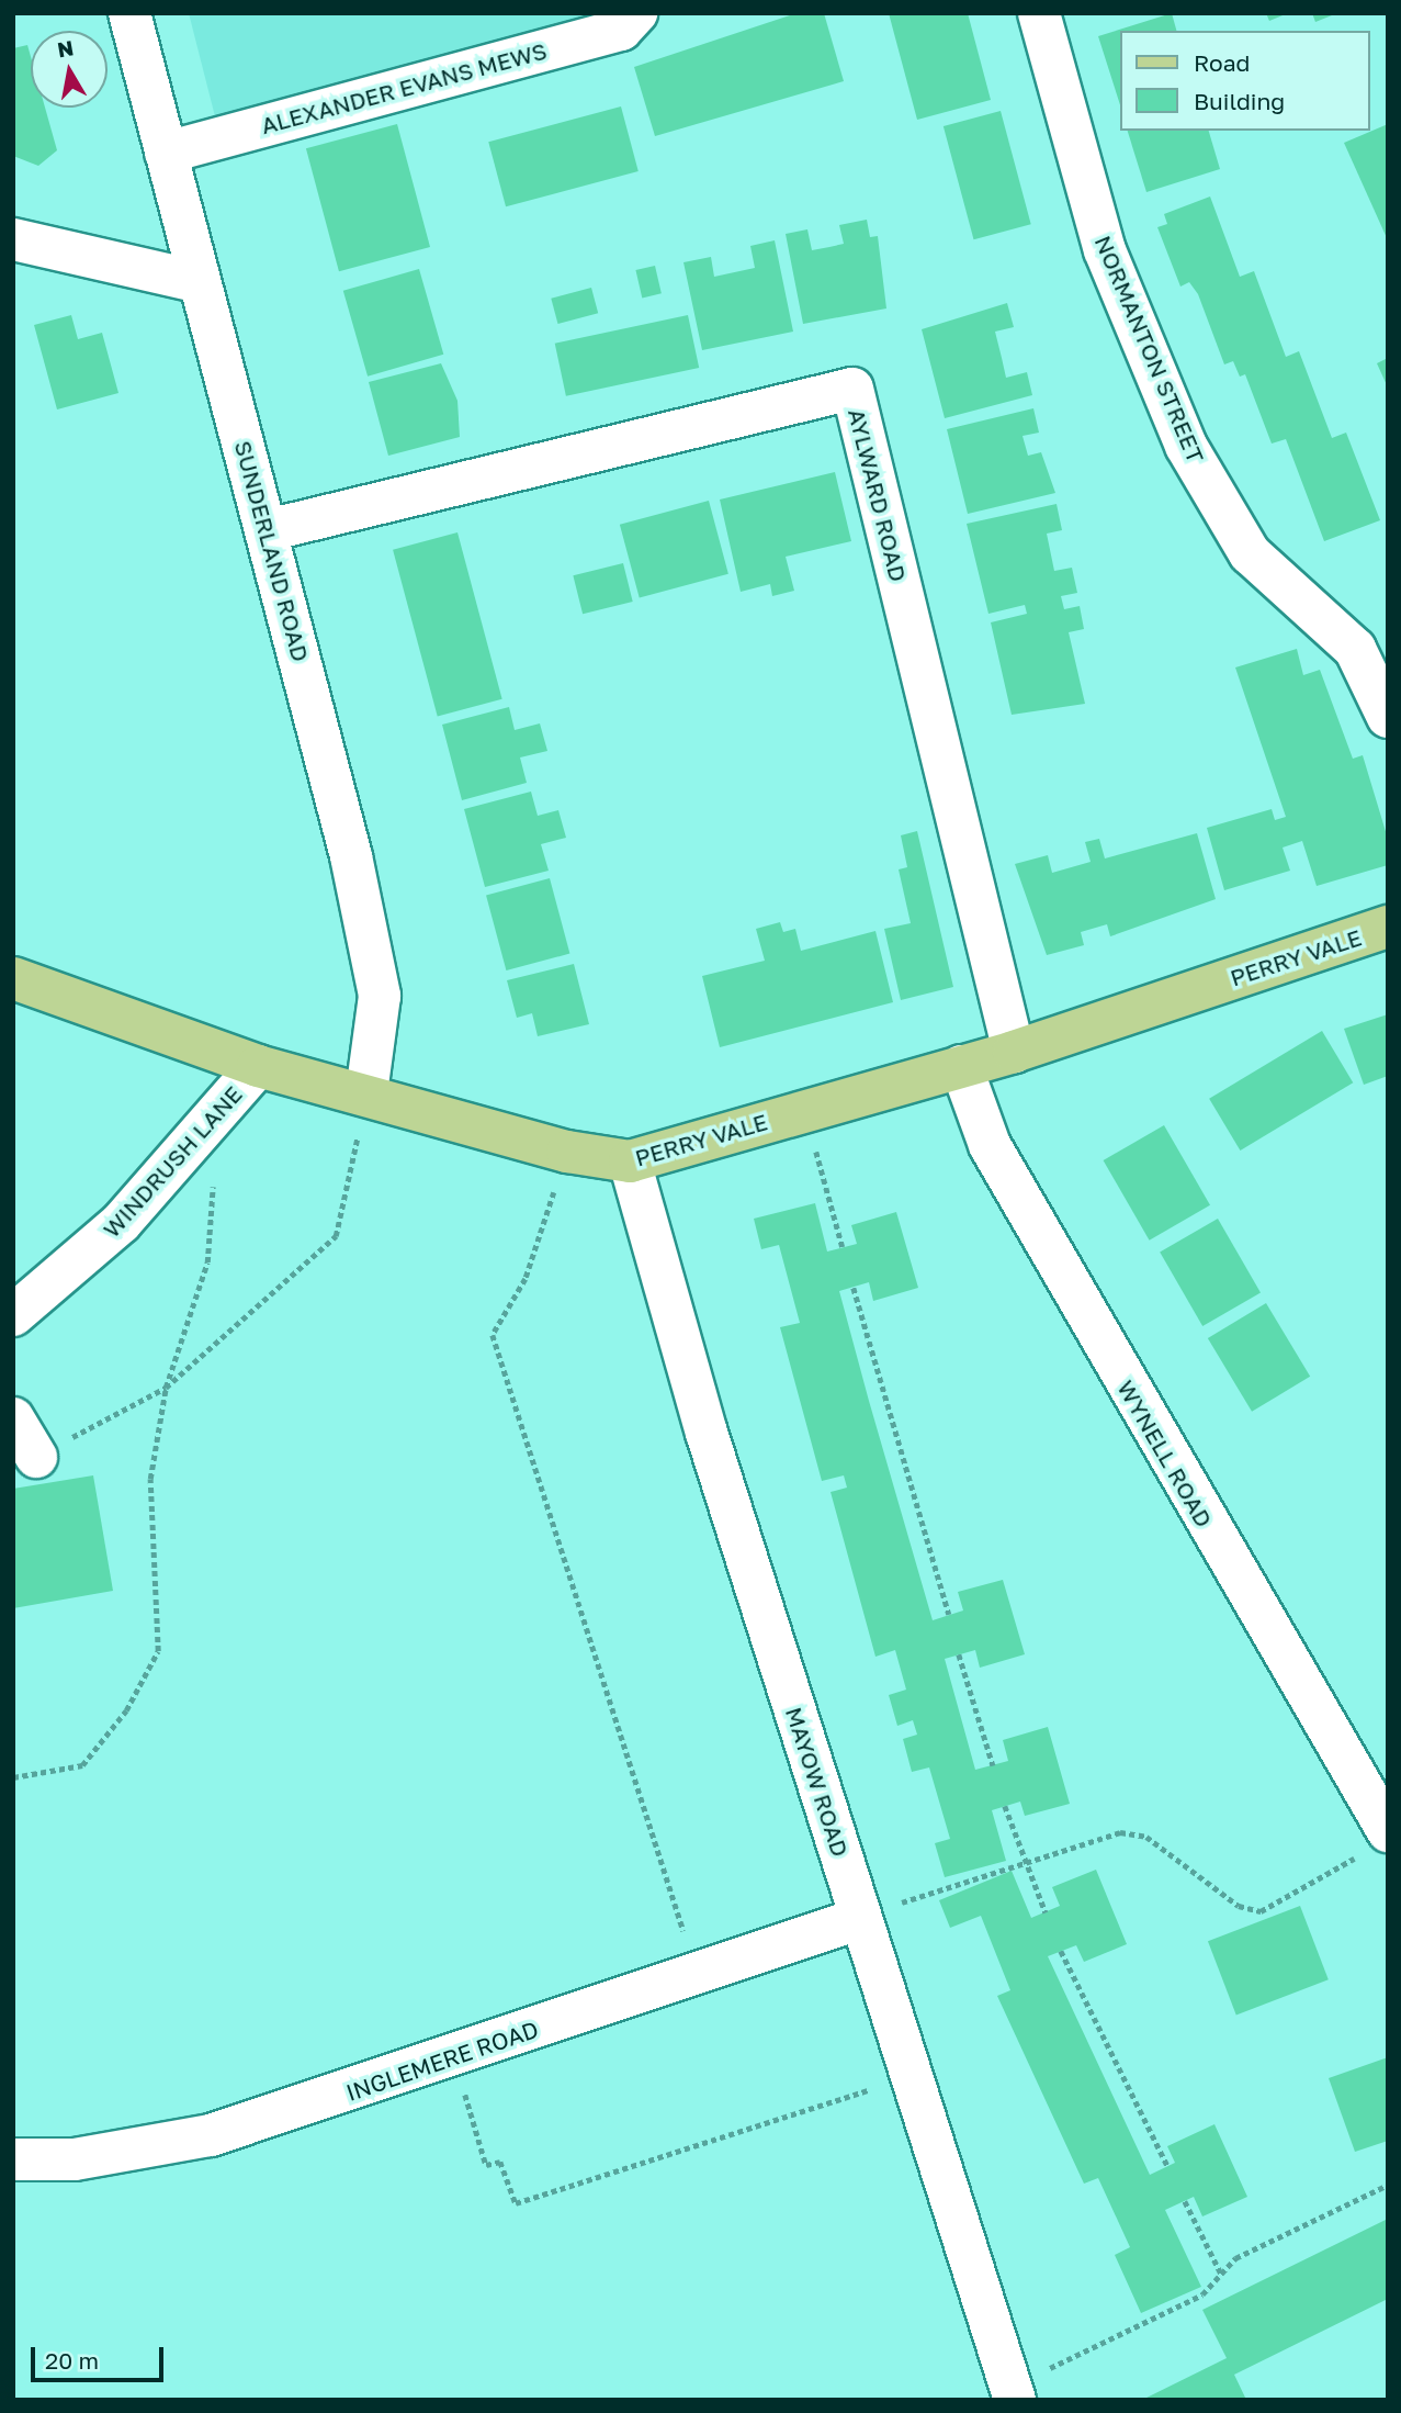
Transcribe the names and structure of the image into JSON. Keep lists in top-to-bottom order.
{
  "streets": {
    "main road": ["PERRY VALE"],
    "street": [
      "ALEXANDER EVANS MEWS",
      "NORMANTON STREET",
      "AYLWARD ROAD",
      "SUNDERLAND ROAD",
      "WINDRUSH LANE",
      "WYNELL ROAD",
      "MAYOW ROAD",
      "INGLEMERE ROAD"
    ]
  },
  "crossings": [
    ["ALEXANDER EVANS MEWS", "SUNDERLAND ROAD"],
    ["AYLWARD ROAD", "SUNDERLAND ROAD"],
    ["AYLWARD ROAD", "PERRY VALE"],
    ["SUNDERLAND ROAD", "PERRY VALE"],
    ["PERRY VALE", "WINDRUSH LANE"],
    ["PERRY VALE", "WYNELL ROAD"],
    ["PERRY VALE", "MAYOW ROAD"],
    ["MAYOW ROAD", "INGLEMERE ROAD"]
  ],
  "legend": ["Road", "Building"],
  "scale_bar": "20 m",
  "north": "top"
}
